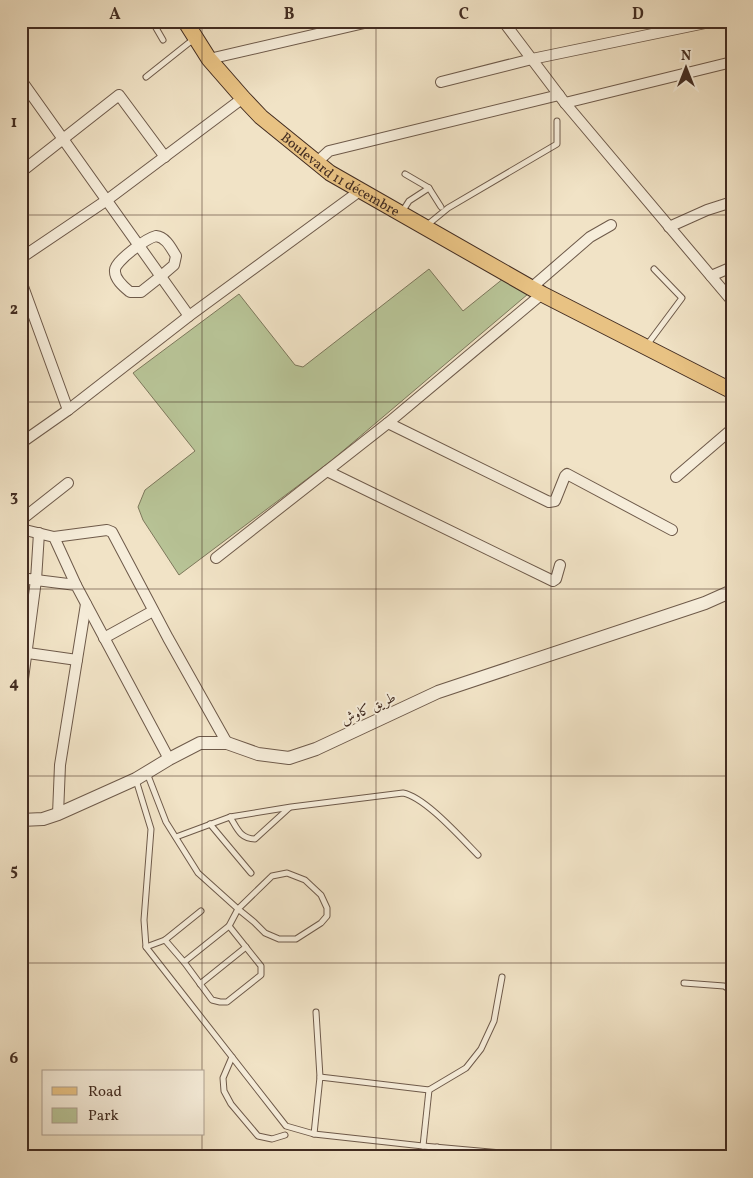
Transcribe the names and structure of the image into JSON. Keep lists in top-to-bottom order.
{
  "streets": {
    "main road": ["Boulevard 11 décembre"],
    "street": ["طريق كاوش"]
  },
  "legend": ["Road", "Park"],
  "north": "top",
  "grid": {
    "columns": [
      "A",
      "B",
      "C",
      "D"
    ],
    "rows": [
      "1",
      "2",
      "3",
      "4",
      "5",
      "6"
    ]
  }
}
